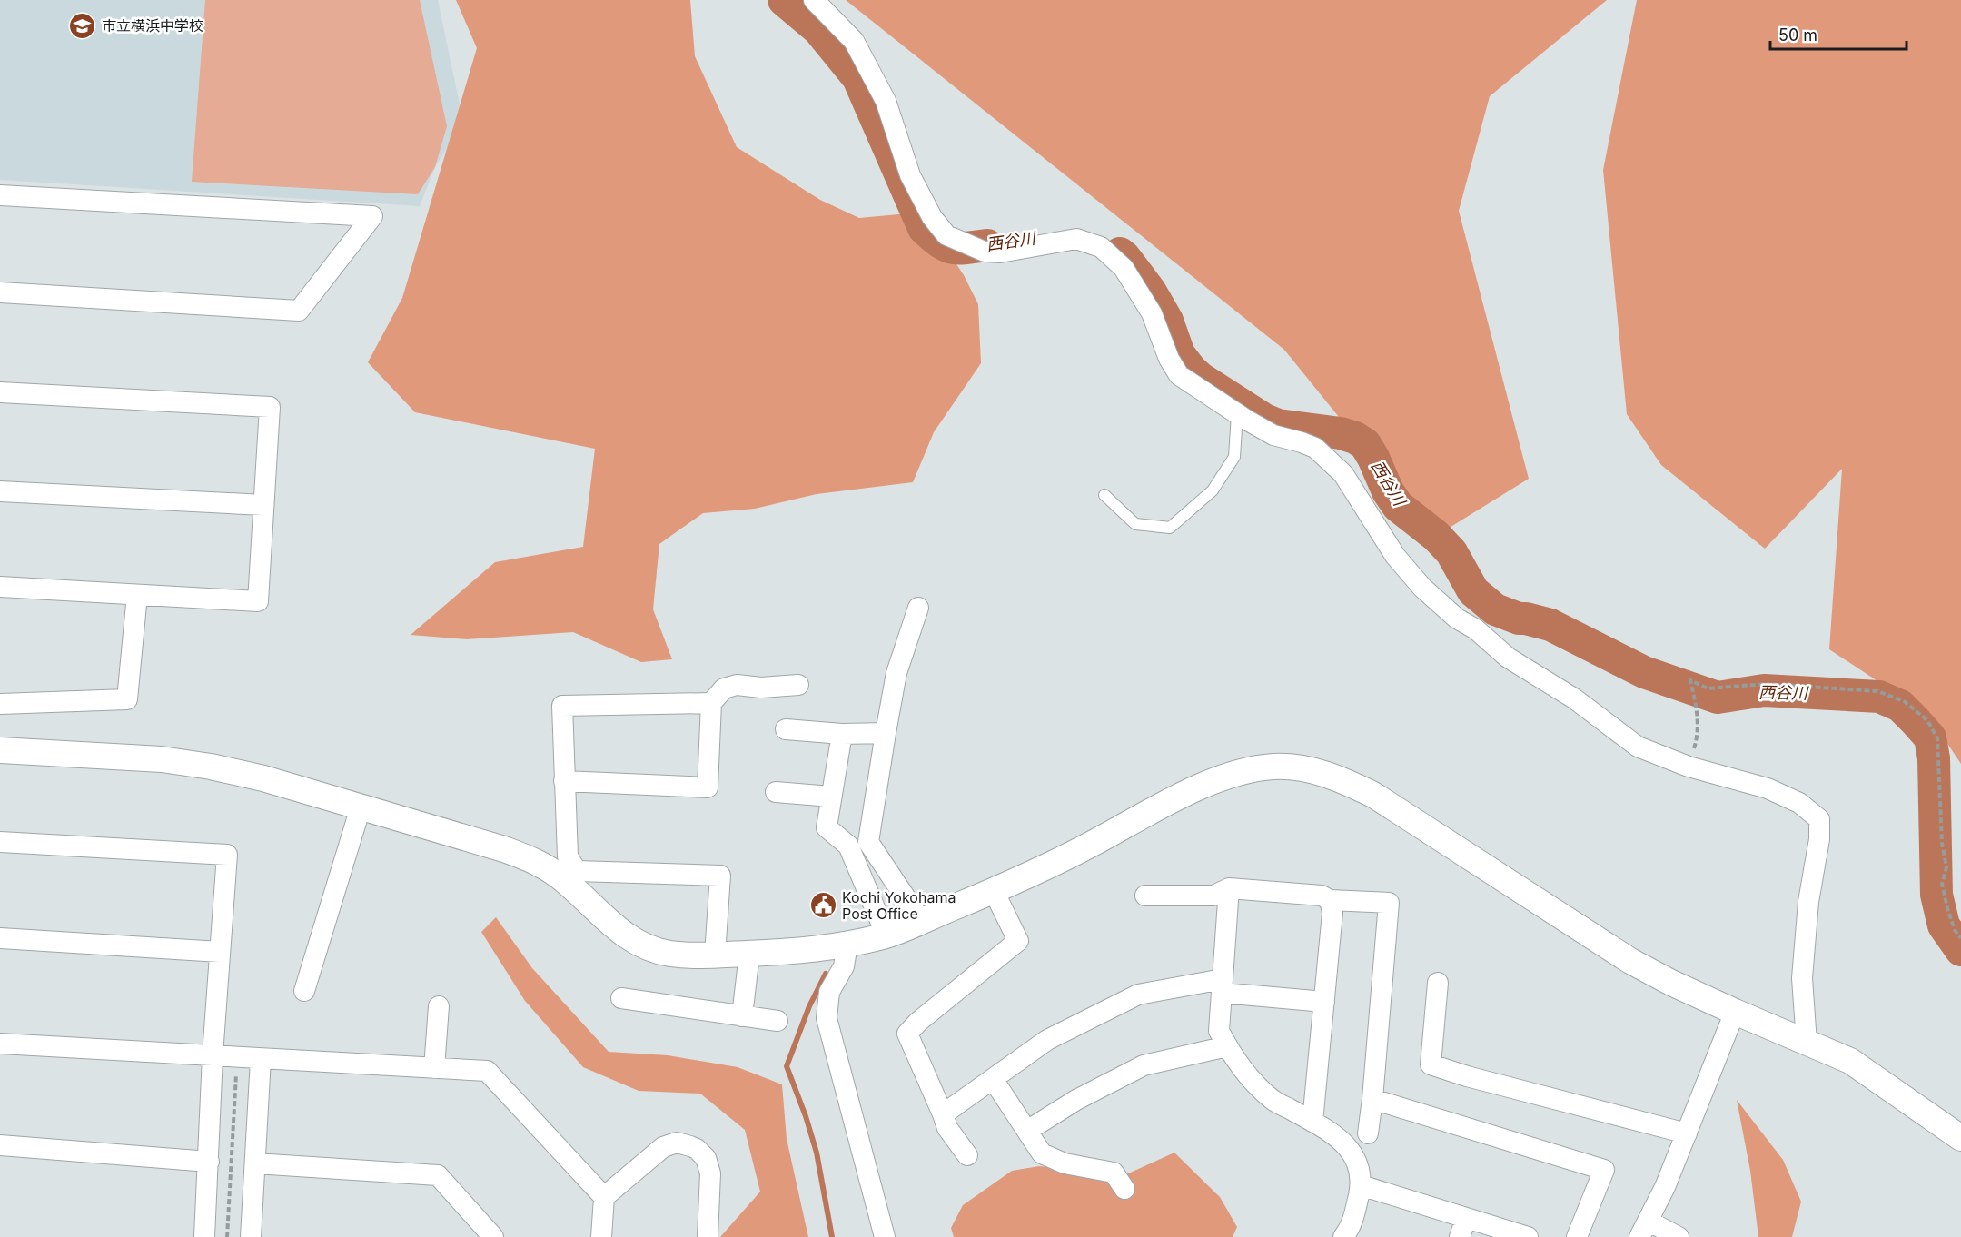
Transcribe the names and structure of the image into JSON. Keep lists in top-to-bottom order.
{
  "water": ["西谷川"],
  "places": {
    "school or university": ["市立横浜中学校"],
    "public building": ["Kochi Yokohama Post Office"]
  },
  "scale_bar": "50 m"
}
